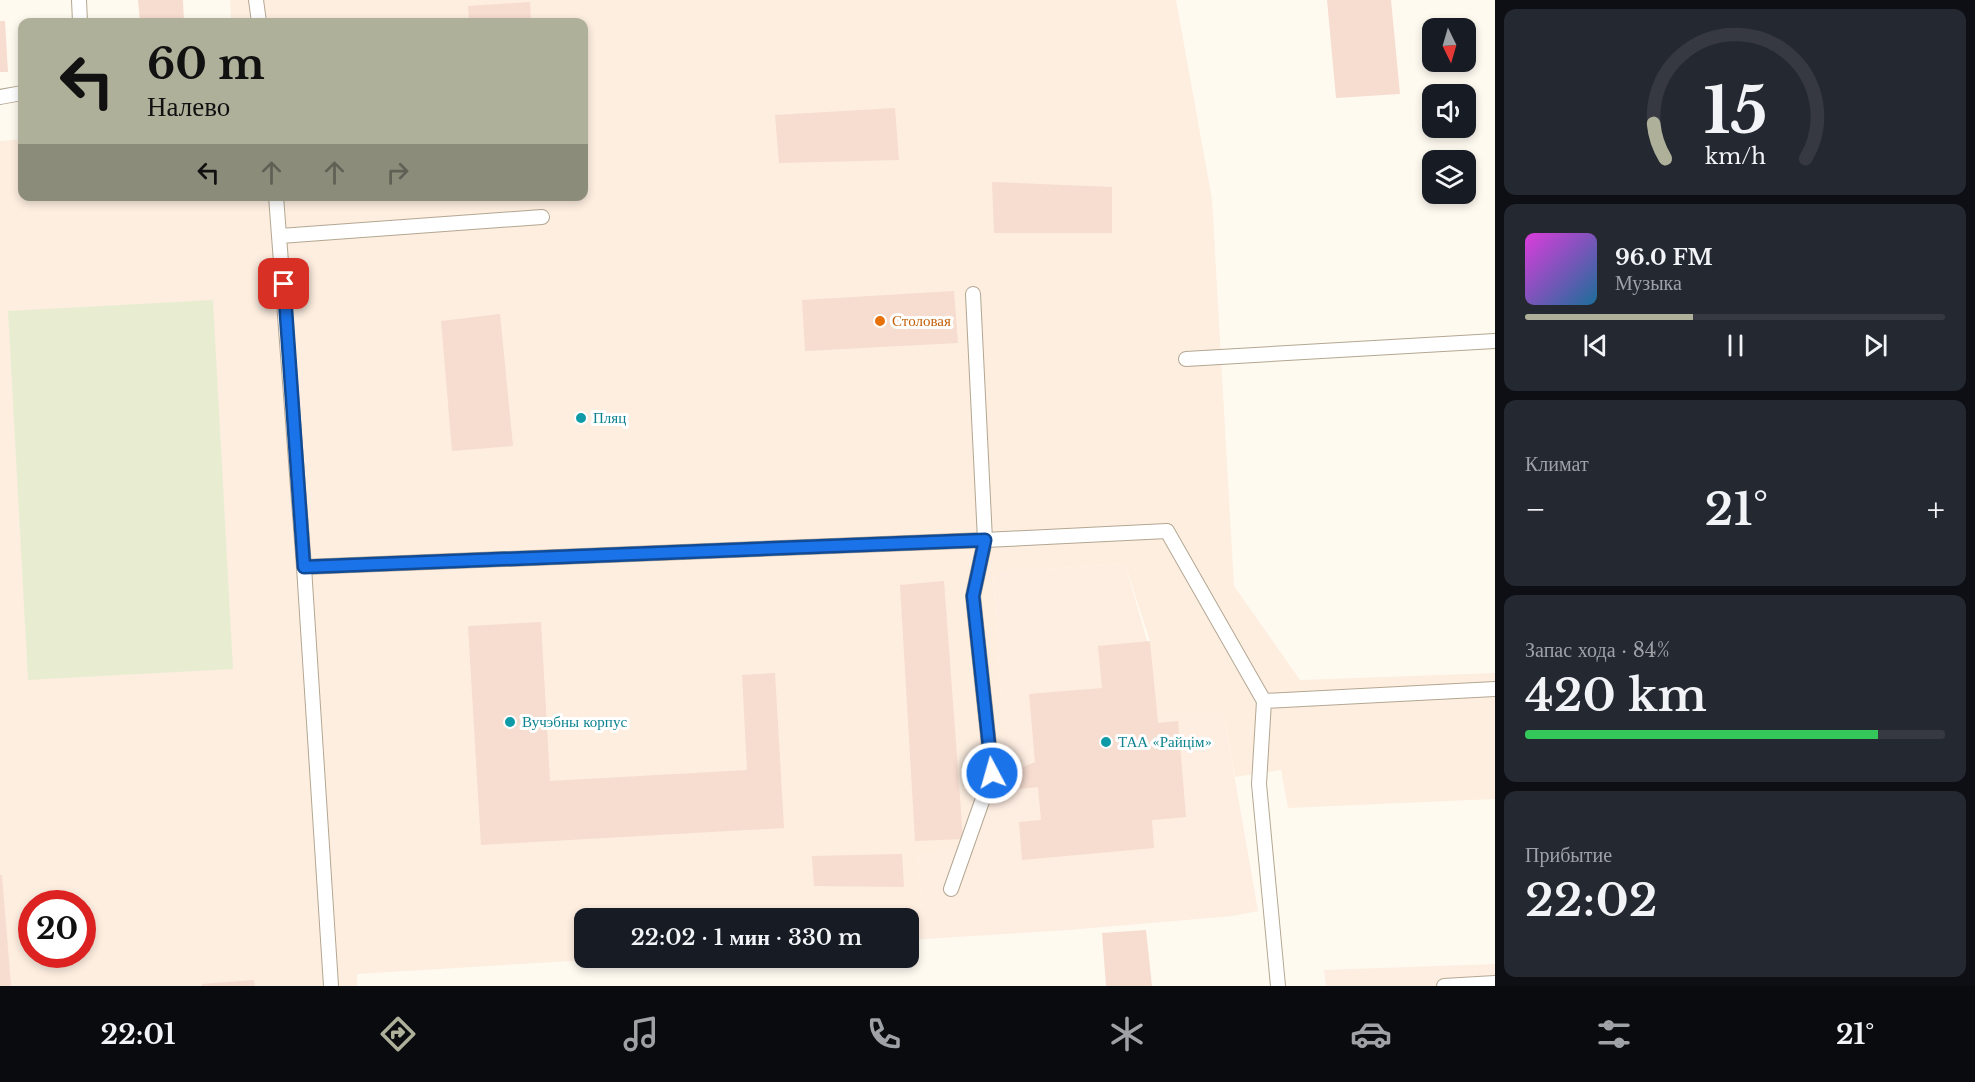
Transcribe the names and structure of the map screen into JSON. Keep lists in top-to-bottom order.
{
  "places": [
    "Столовая",
    "Пляц",
    "Вучэбны корпус",
    "ТАА «Райцім»"
  ],
  "north": "bottom",
  "page": {
    "turn": ["60 m", "Налево"],
    "song": ["96.0 FM", "Музыка"],
    "tile": [
      "Климат",
      ["Запас хода · 84%", "420 km"],
      ["Прибытие", "22:02"]
    ],
    "heat": ["−", "21°", "+"],
    "limit": "20",
    "trip": "22:02 · 1 мин · 330 m",
    "tabs": ["22:01", "21°"],
    "gauge": ["15", "km/h"]
  }
}
